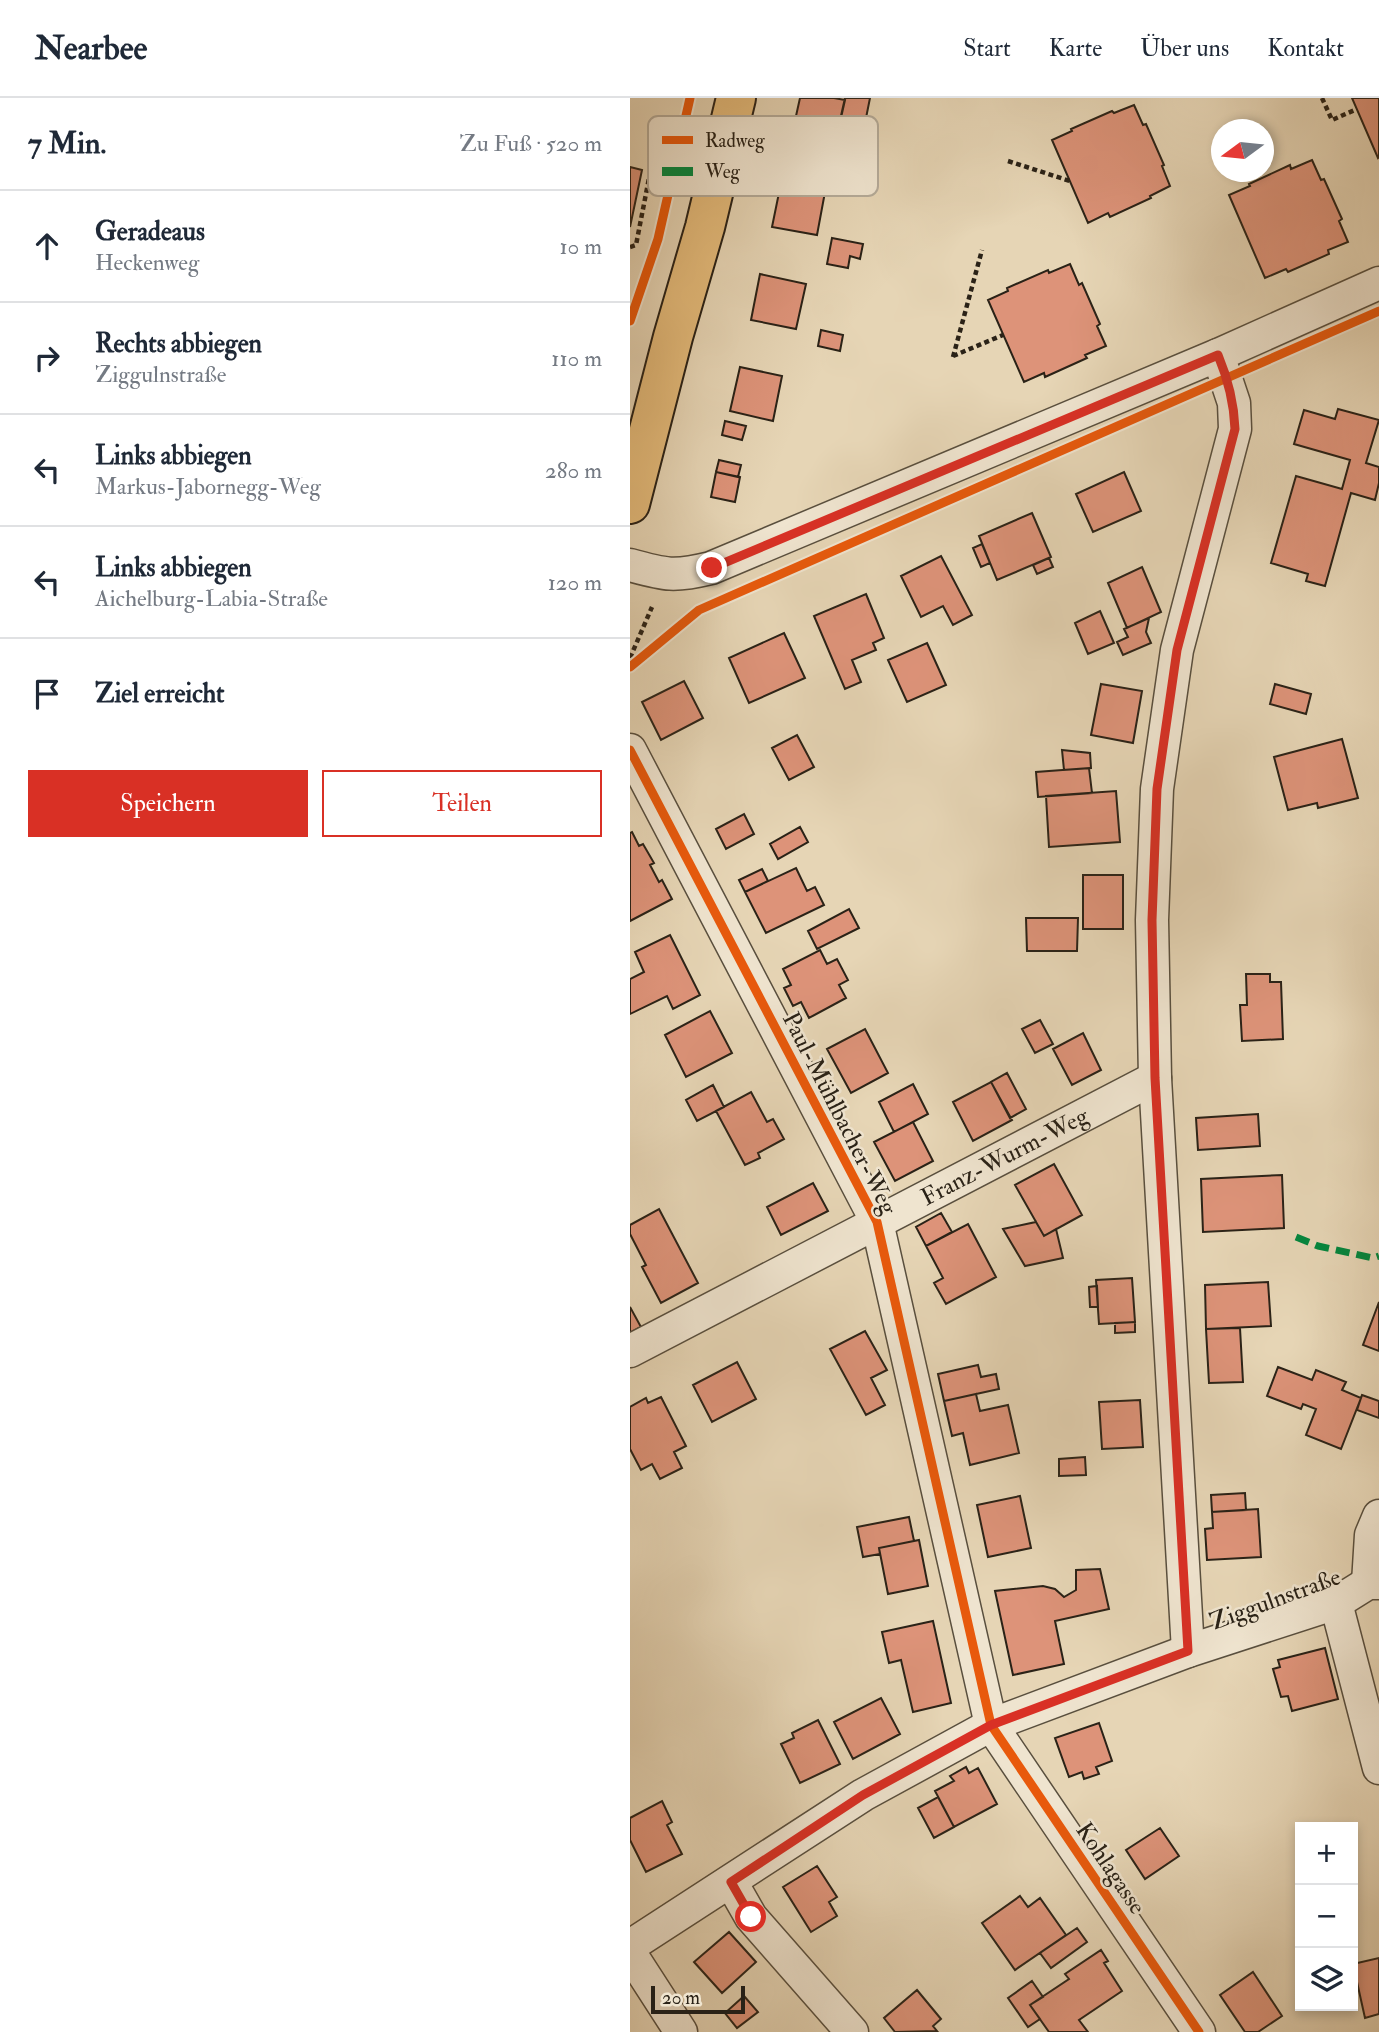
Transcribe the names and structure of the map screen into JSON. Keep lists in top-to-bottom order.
{
  "streets": {
    "street": [
      "Paul-Mühlbacher-Weg",
      "Franz-Wurm-Weg",
      "Ziggulnstraße",
      "Kohlagasse"
    ]
  },
  "crossings": [
    ["Paul-Mühlbacher-Weg", "Franz-Wurm-Weg"],
    ["Paul-Mühlbacher-Weg", "Ziggulnstraße"],
    ["Paul-Mühlbacher-Weg", "Kohlagasse"],
    ["Ziggulnstraße", "Kohlagasse"]
  ],
  "legend": ["Radweg", "Weg"],
  "scale_bar": "20 m",
  "north": "left",
  "page": {
    "header": "Nearbee",
    "nav": [
      "Start",
      "Karte",
      "Über uns",
      "Kontakt"
    ],
    "heading": ["7 Min.", "Zu Fuß · 520 m"],
    "list": [
      ["Geradeaus", "Heckenweg", "10 m"],
      ["Rechts abbiegen", "Ziggulnstraße", "110 m"],
      ["Links abbiegen", "Markus-Jabornegg-Weg", "280 m"],
      ["Links abbiegen", "Aichelburg-Labia-Straße", "120 m"],
      "Ziel erreicht"
    ],
    "buttons": ["Speichern", "Teilen"],
    "map_buttons": ["+", "−"],
    "scale": "20 m"
  }
}
